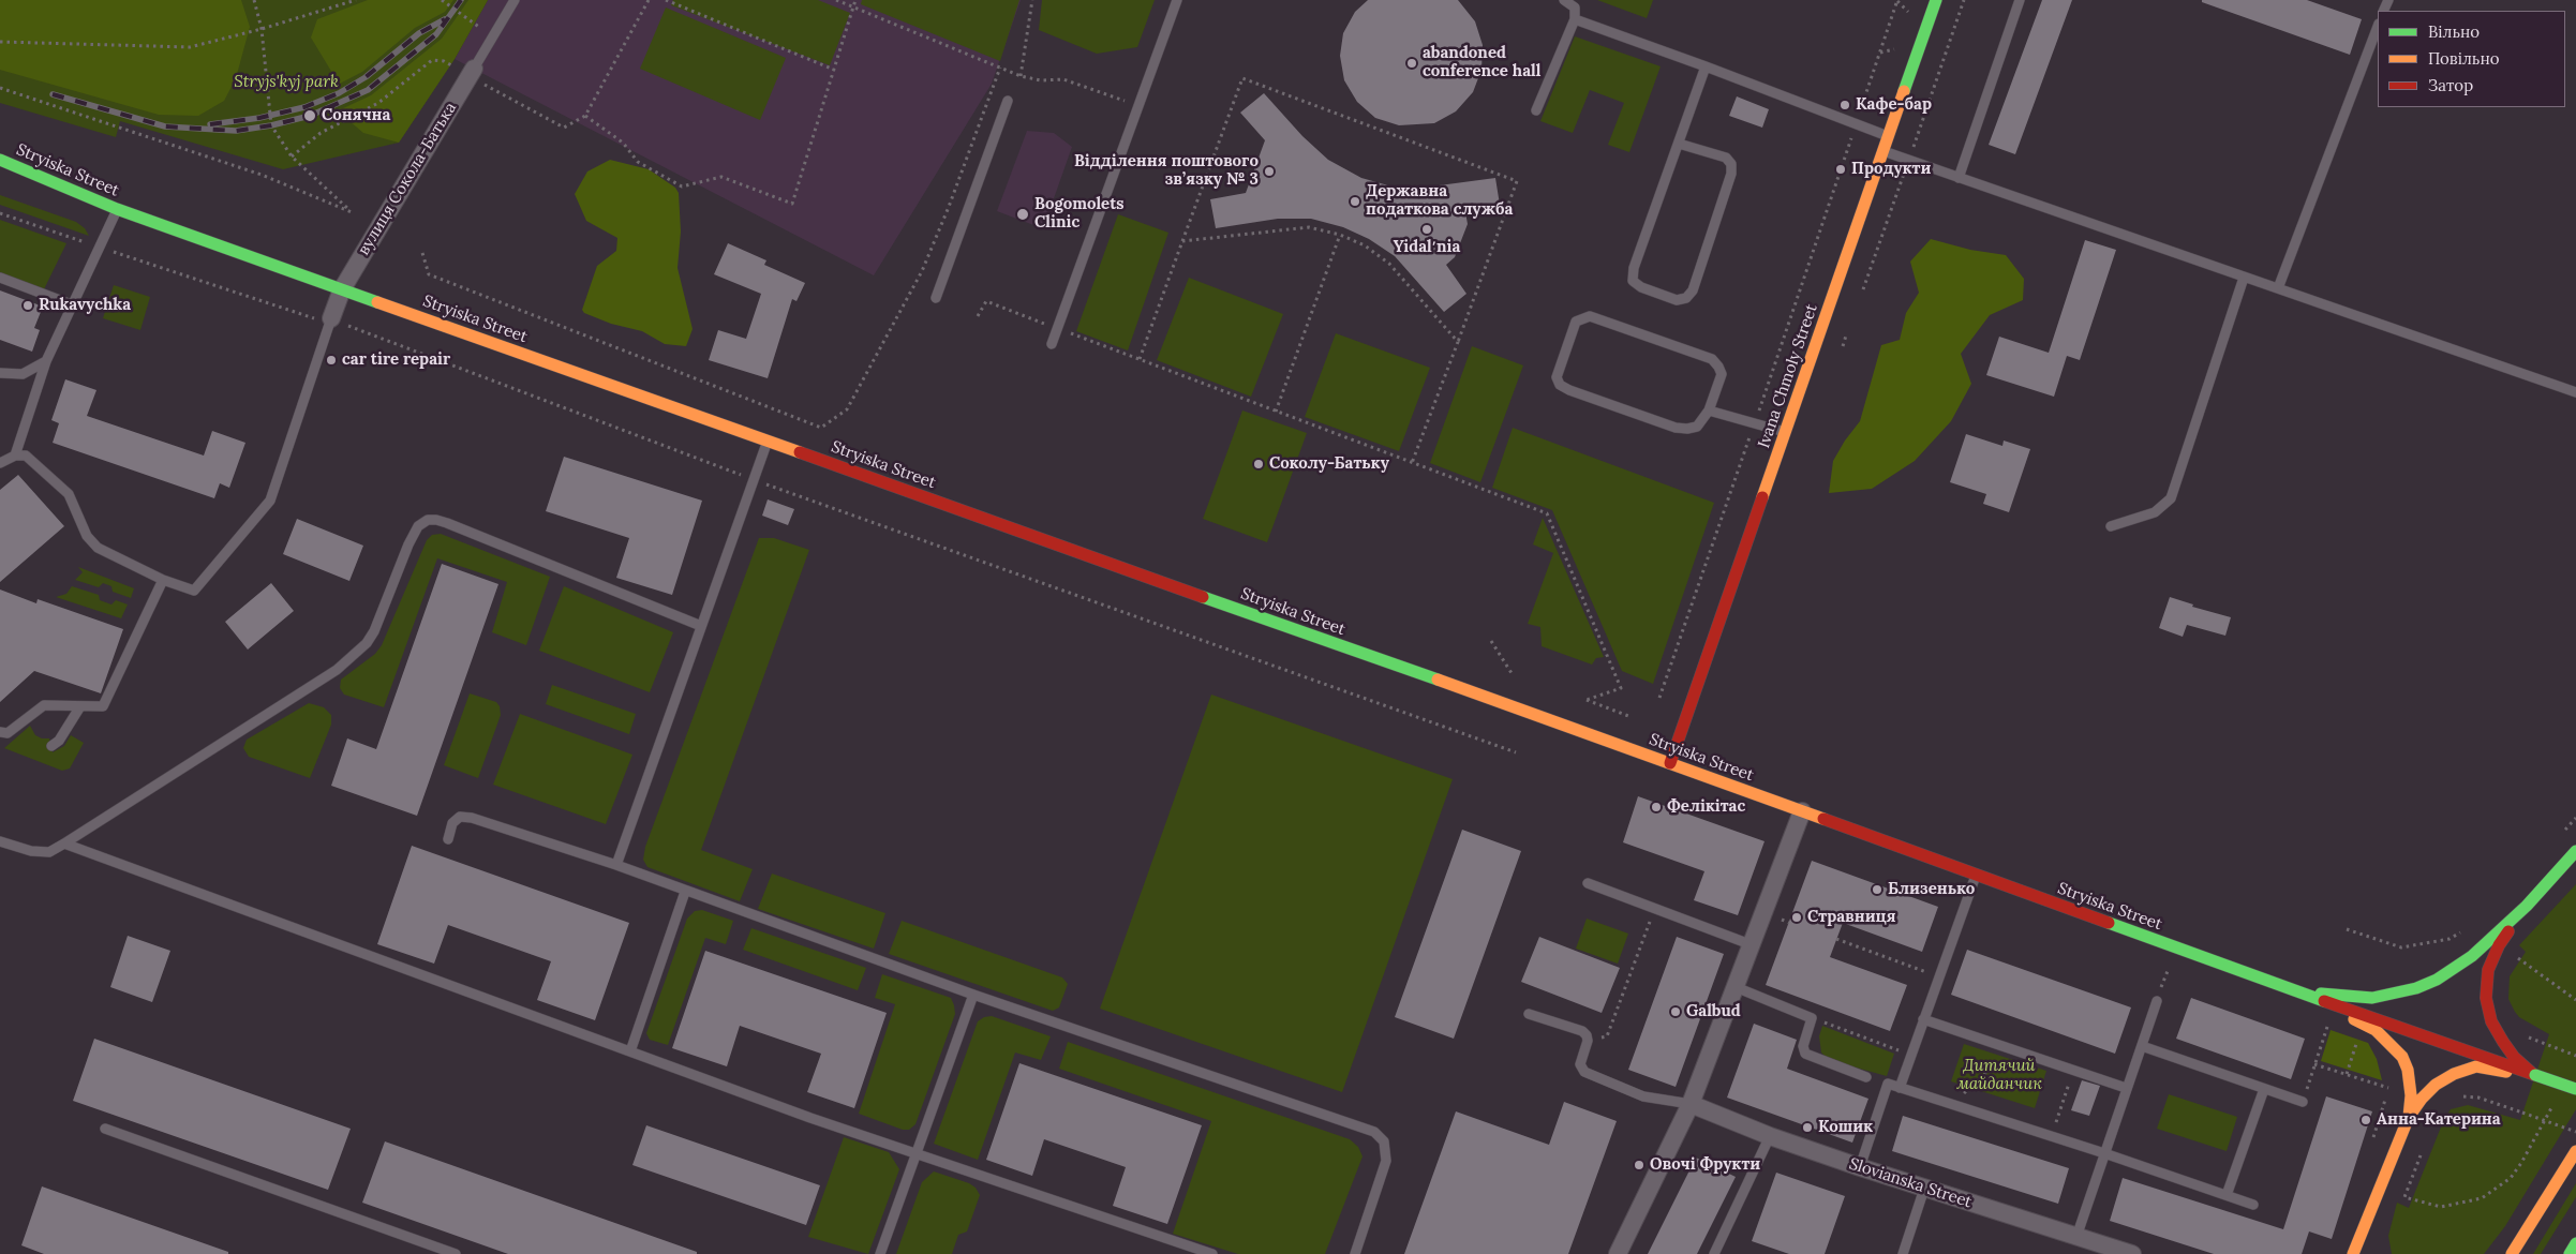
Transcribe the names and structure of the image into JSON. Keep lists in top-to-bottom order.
{
  "streets": {
    "main road": ["Stryiska Street", "Ivana Chmoly Street"],
    "street": ["вулиця Сокола-Батька", "Slovianska Street"]
  },
  "crossings": [
    ["Stryiska Street", "вулиця Сокола-Батька"],
    ["Stryiska Street", "Ivana Chmoly Street"]
  ],
  "parks": ["Stryjs'kyj park", "Дитячий майданчик"],
  "places": [
    "abandoned conference hall",
    "Кафе-бар",
    "Сонячна",
    "Продукти",
    "Відділення поштового зв’язку № 3",
    "Державна податкова служба",
    "Bogomolets Clinic",
    "Yidalʹnia",
    "Rukavychka",
    "car tire repair",
    "Соколу-Батьку",
    "Фелікітас",
    "Близенько",
    "Стравниця",
    "Galbud",
    "Анна-Катерина",
    "Кошик",
    "Овочі Фрукти"
  ],
  "legend": ["Вільно", "Повільно", "Затор"]
}
